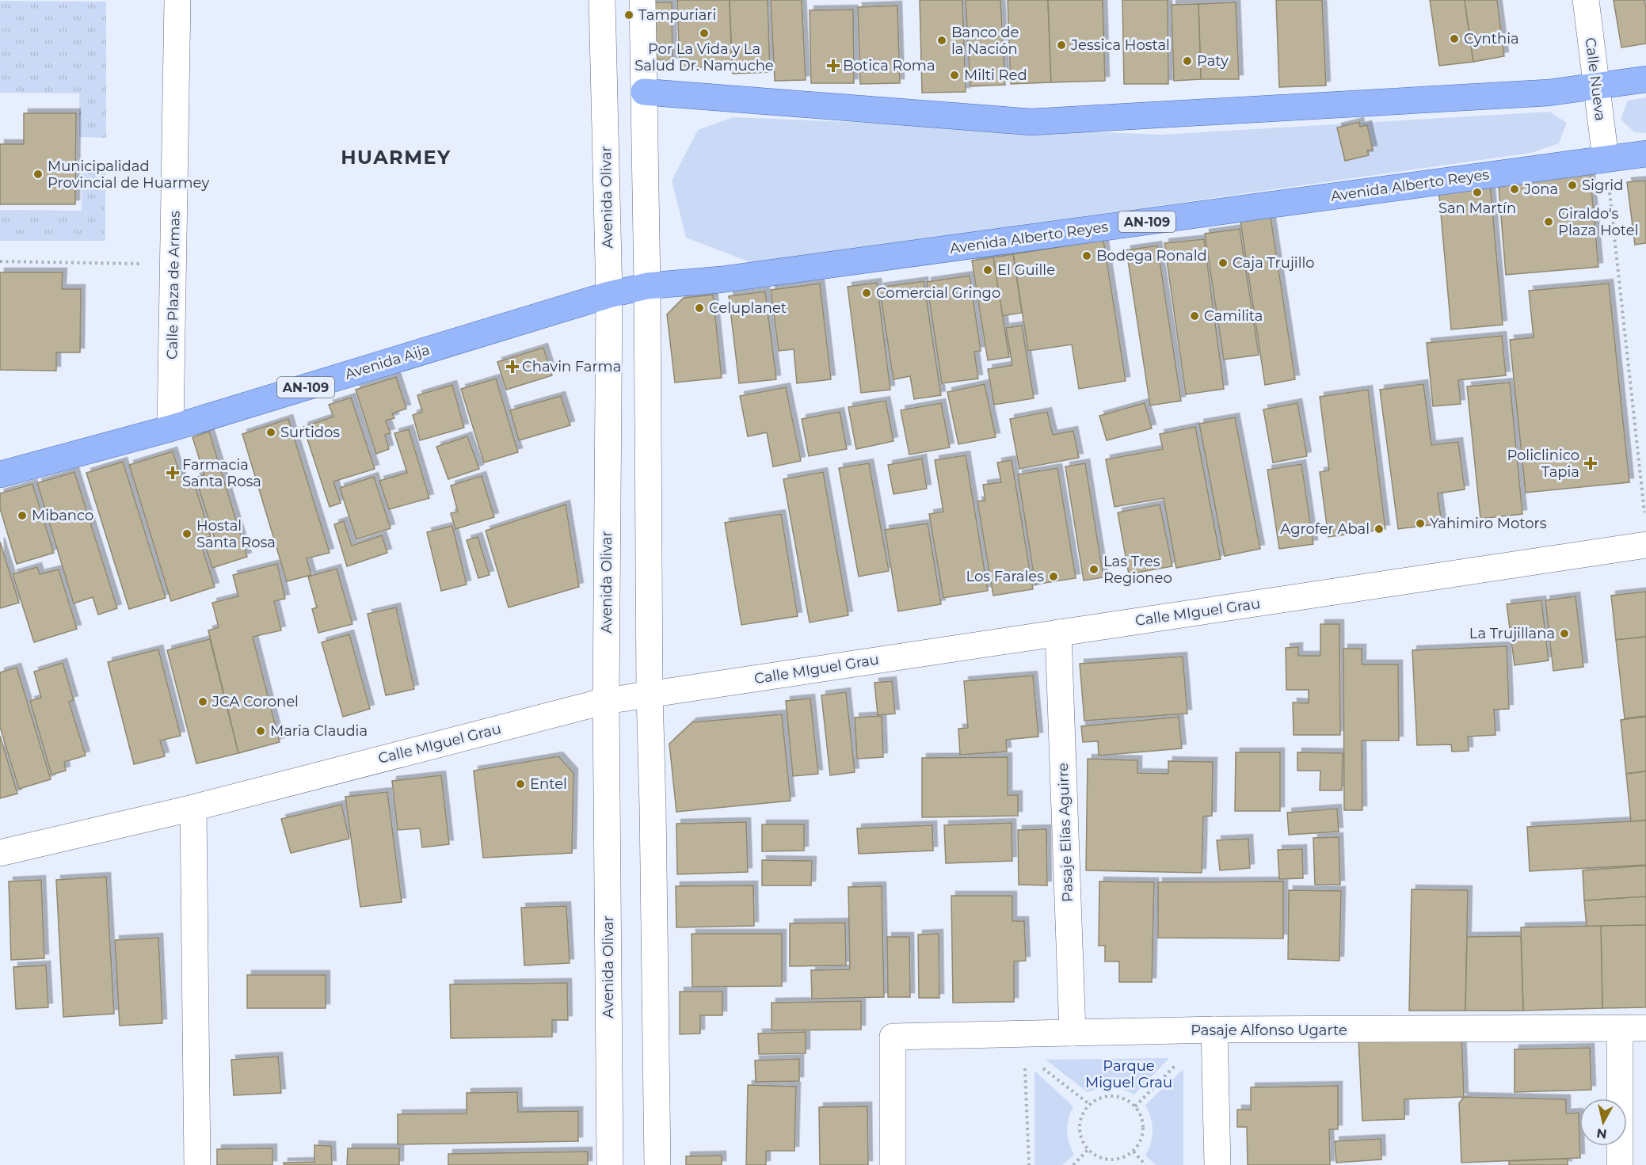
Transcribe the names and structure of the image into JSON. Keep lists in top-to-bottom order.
{
  "streets": {
    "main road": ["Avenida Alberto Reyes", "AN-109", "Avenida Aija"],
    "street": [
      "Calle Nueva",
      "Avenida Olivar",
      "Calle Plaza de Armas",
      "Calle MIguel Grau",
      "Pasaje Elías Aguirre",
      "Pasaje Alfonso Ugarte"
    ]
  },
  "crossings": [
    ["Calle Nueva", "Avenida Alberto Reyes"],
    ["Avenida Alberto Reyes", "Avenida Olivar"],
    ["Avenida Alberto Reyes", "Avenida Aija"],
    ["Avenida Olivar", "Avenida Aija"],
    ["Avenida Olivar", "Calle MIguel Grau"],
    ["Calle Plaza de Armas", "Avenida Aija"],
    ["Calle MIguel Grau", "Pasaje Elías Aguirre"],
    ["Pasaje Elías Aguirre", "Pasaje Alfonso Ugarte"]
  ],
  "districts": ["HUARMEY"],
  "parks": ["Parque Miguel Grau"],
  "places": {
    "other": [
      "Tampuriari",
      "Por La Vida y La Salud Dr. Namuche",
      "Cynthia",
      "Banco de la Nación",
      "Jessica Hostal",
      "Paty",
      "Milti Red",
      "Municipalidad Provincial de Huarmey",
      "Sigrid",
      "Jona",
      "San Martín",
      "Giraldo's Plaza Hotel",
      "Bodega Ronald",
      "Caja Trujillo",
      "El Guille",
      "Comercial Gringo",
      "Celuplanet",
      "Camilita",
      "Surtidos",
      "Mibanco",
      "Yahimiro Motors",
      "Agrofer Abal",
      "Hostal Santa Rosa",
      "Las Tres Regioneo",
      "Los Farales",
      "La Trujillana",
      "JCA Coronel",
      "Maria Claudia",
      "Entel"
    ],
    "health": [
      "Botica Roma",
      "Chavin Farma",
      "Policlinico Tapia",
      "Farmacia Santa Rosa"
    ]
  },
  "north": "bottom"
}
